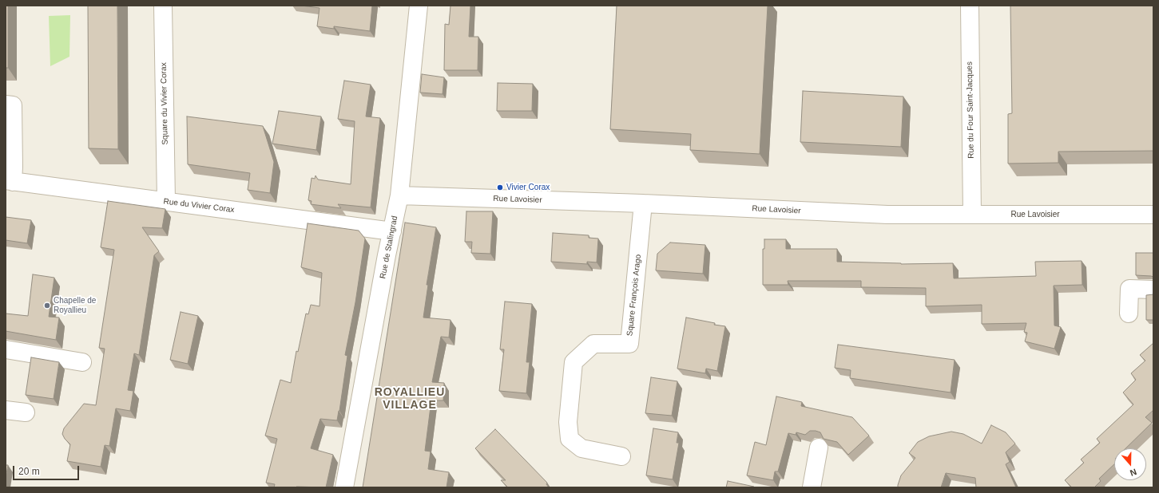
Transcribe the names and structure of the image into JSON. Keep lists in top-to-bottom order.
{
  "streets": {
    "street": [
      "Square du Vivier Corax",
      "Rue du Four Saint-Jacques",
      "Rue Lavoisier",
      "Rue du Vivier Corax",
      "Rue de Stalingrad",
      "Square François Arago"
    ]
  },
  "crossings": [
    ["Square du Vivier Corax", "Rue du Vivier Corax"],
    ["Rue du Four Saint-Jacques", "Rue Lavoisier"],
    ["Rue Lavoisier", "Rue de Stalingrad"],
    ["Rue Lavoisier", "Square François Arago"],
    ["Rue du Vivier Corax", "Rue de Stalingrad"]
  ],
  "districts": ["ROYALLIEU VILLAGE"],
  "places": ["Vivier Corax", "Chapelle de Royallieu"],
  "scale_bar": "20 m",
  "north": "bottom"
}
